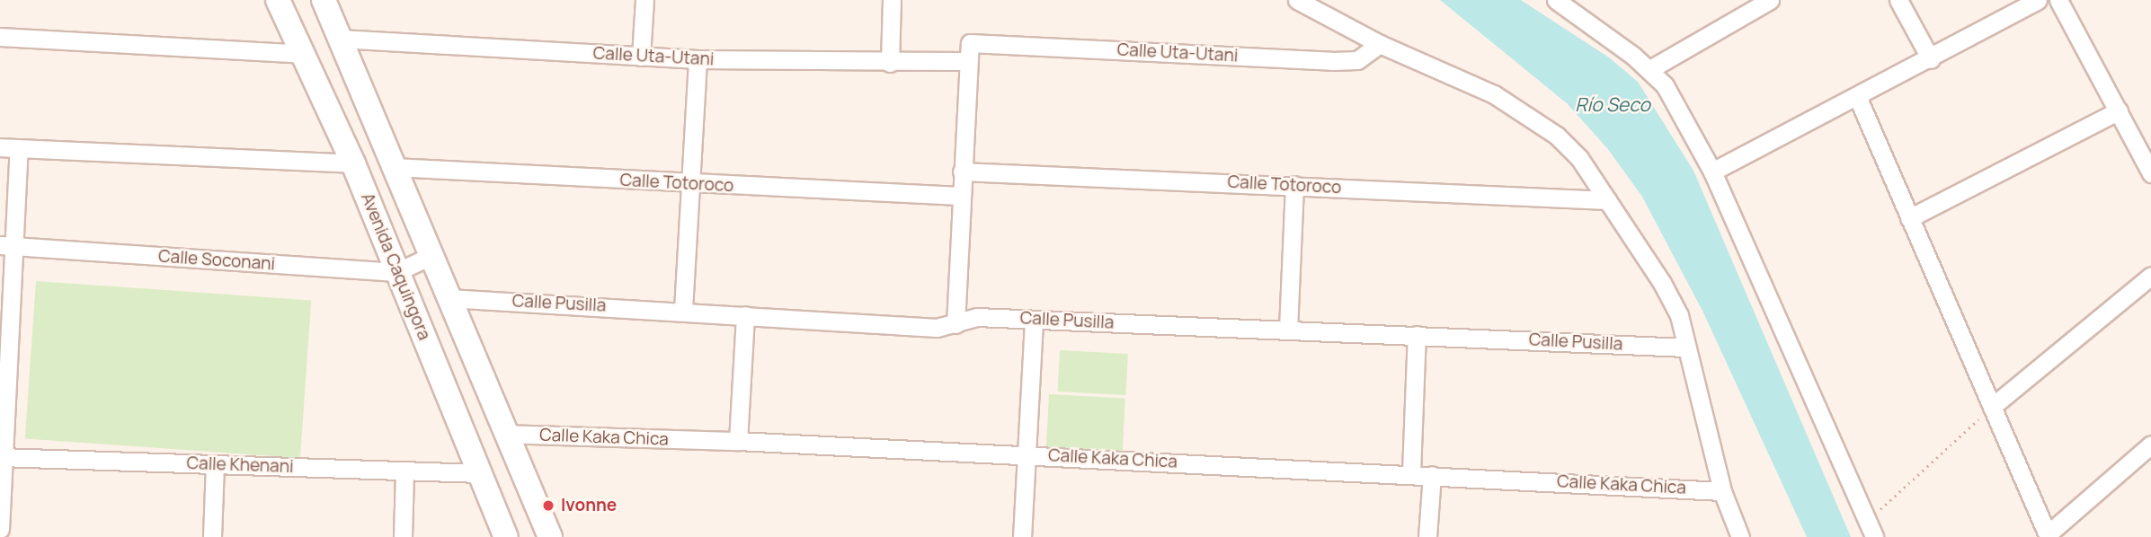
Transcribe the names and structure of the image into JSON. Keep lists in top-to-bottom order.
{
  "streets": {
    "street": [
      "Calle Uta-Utani",
      "Calle Totoroco",
      "Calle Soconani",
      "Avenida Caquingora",
      "Calle Pusilla",
      "Calle Kaka Chica",
      "Calle Khenani"
    ]
  },
  "crossings": [
    ["Calle Uta-Utani", "Avenida Caquingora"],
    ["Calle Totoroco", "Avenida Caquingora"],
    ["Calle Soconani", "Avenida Caquingora"],
    ["Avenida Caquingora", "Calle Pusilla"],
    ["Avenida Caquingora", "Calle Kaka Chica"],
    ["Avenida Caquingora", "Calle Khenani"]
  ],
  "water": ["Río Seco"],
  "places": ["Ivonne"]
}
